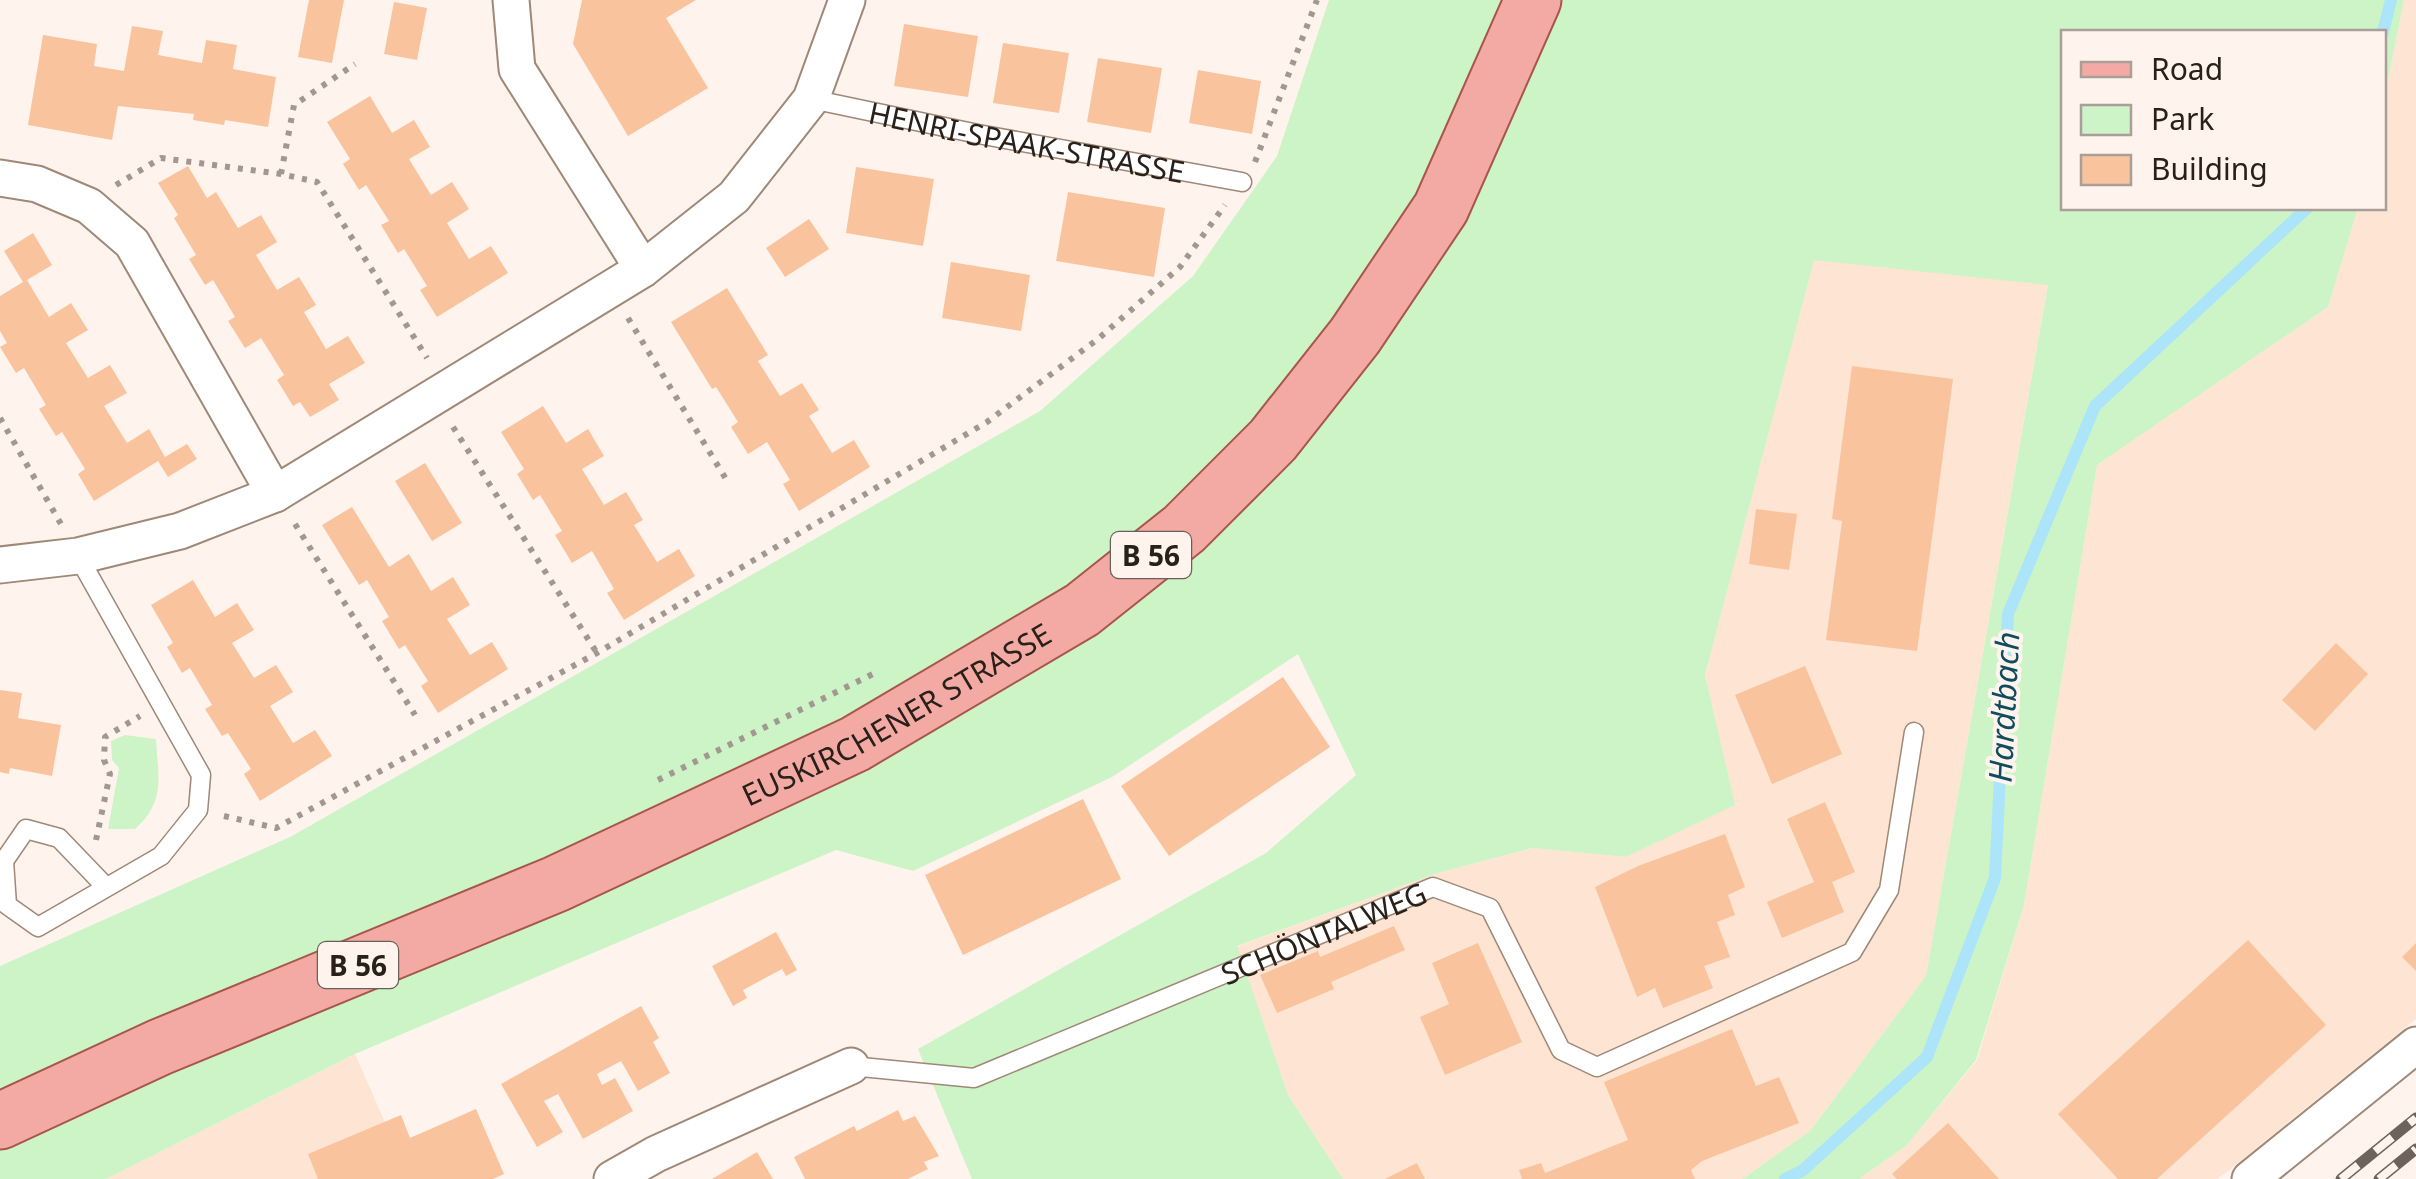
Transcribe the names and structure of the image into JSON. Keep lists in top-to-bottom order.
{
  "streets": {
    "main road": ["B 56", "EUSKIRCHENER STRASSE"],
    "street": ["SCHÖNTALWEG"],
    "lane": ["HENRI-SPAAK-STRASSE"]
  },
  "water": ["Hardtbach"],
  "legend": ["Road", "Park", "Building"]
}
